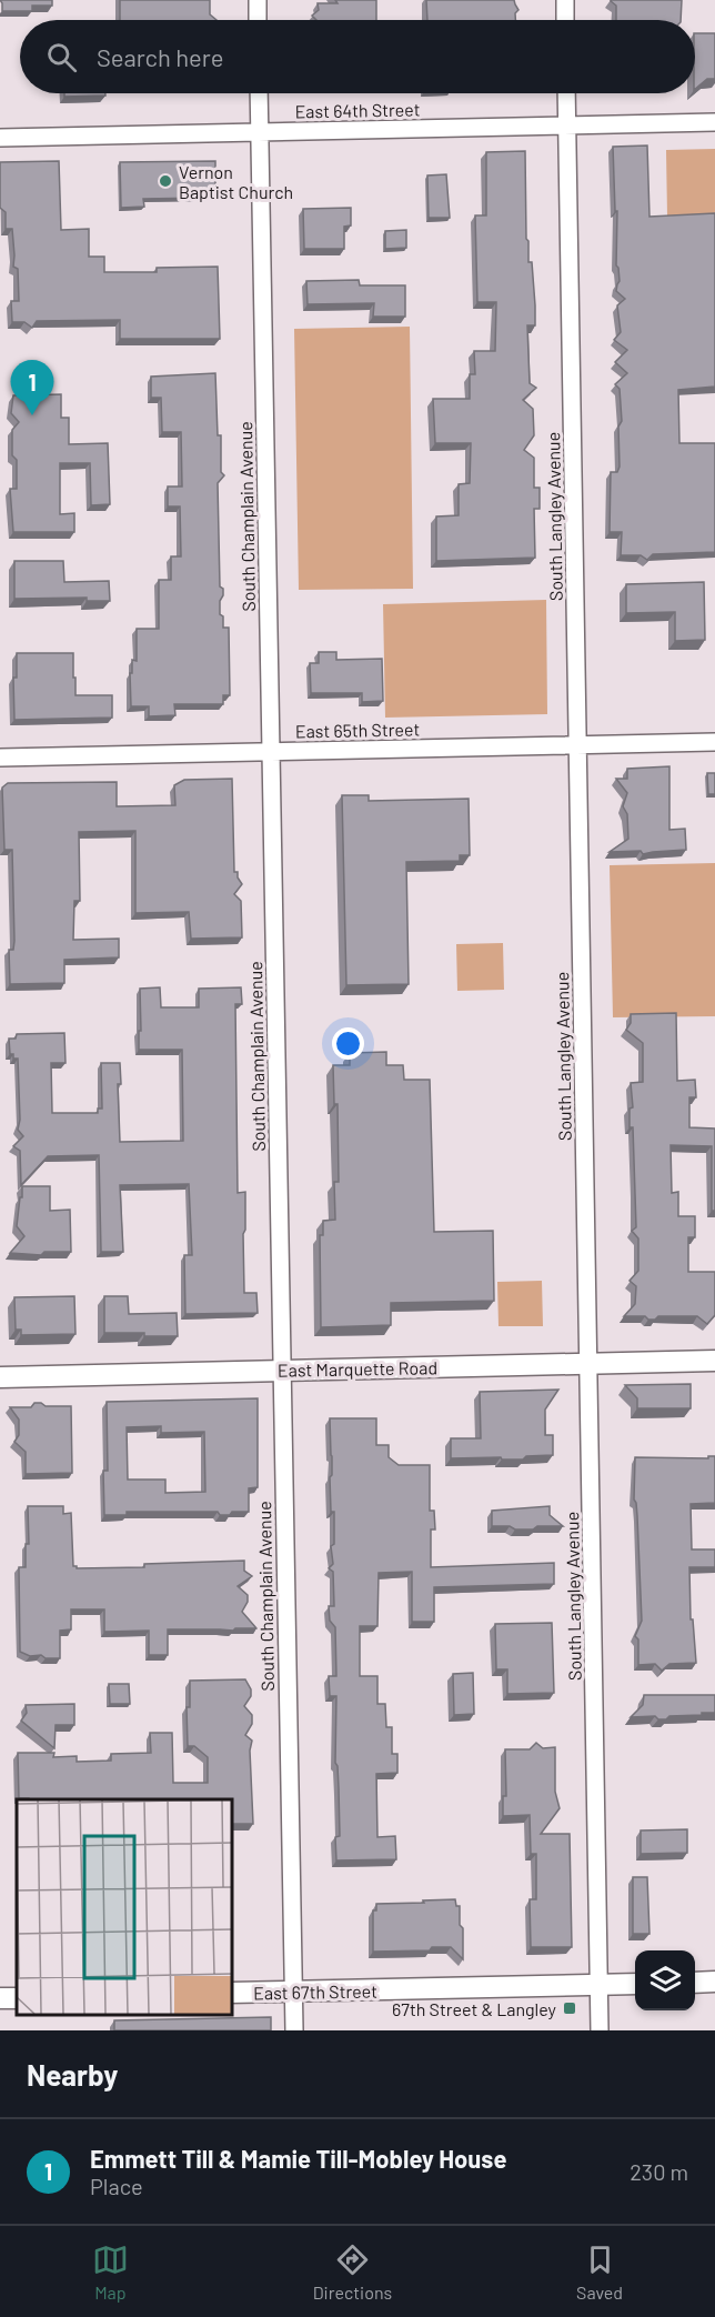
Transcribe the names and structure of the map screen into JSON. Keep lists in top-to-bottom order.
{
  "streets": {
    "street": [
      "East 64th Street",
      "South Champlain Avenue",
      "South Langley Avenue",
      "East 65th Street",
      "East Marquette Road",
      "East 67th Street"
    ]
  },
  "crossings": [
    ["East 64th Street", "South Champlain Avenue"],
    ["East 64th Street", "South Langley Avenue"],
    ["South Champlain Avenue", "East 65th Street"],
    ["South Champlain Avenue", "East Marquette Road"],
    ["South Champlain Avenue", "East 67th Street"],
    ["South Langley Avenue", "East 65th Street"],
    ["South Langley Avenue", "East Marquette Road"],
    ["South Langley Avenue", "East 67th Street"]
  ],
  "places": {
    "other": ["Vernon Baptist Church"],
    "transit": ["67th Street & Langley"]
  },
  "page": {
    "search": "Search here",
    "pins": "1",
    "heading": "Nearby",
    "list": [
      {
        "mark": "1",
        "name": "Emmett Till & Mamie Till-Mobley House",
        "note": "Place",
        "value": "230 m"
      }
    ],
    "nav": ["Map", "Directions", "Saved"]
  }
}
